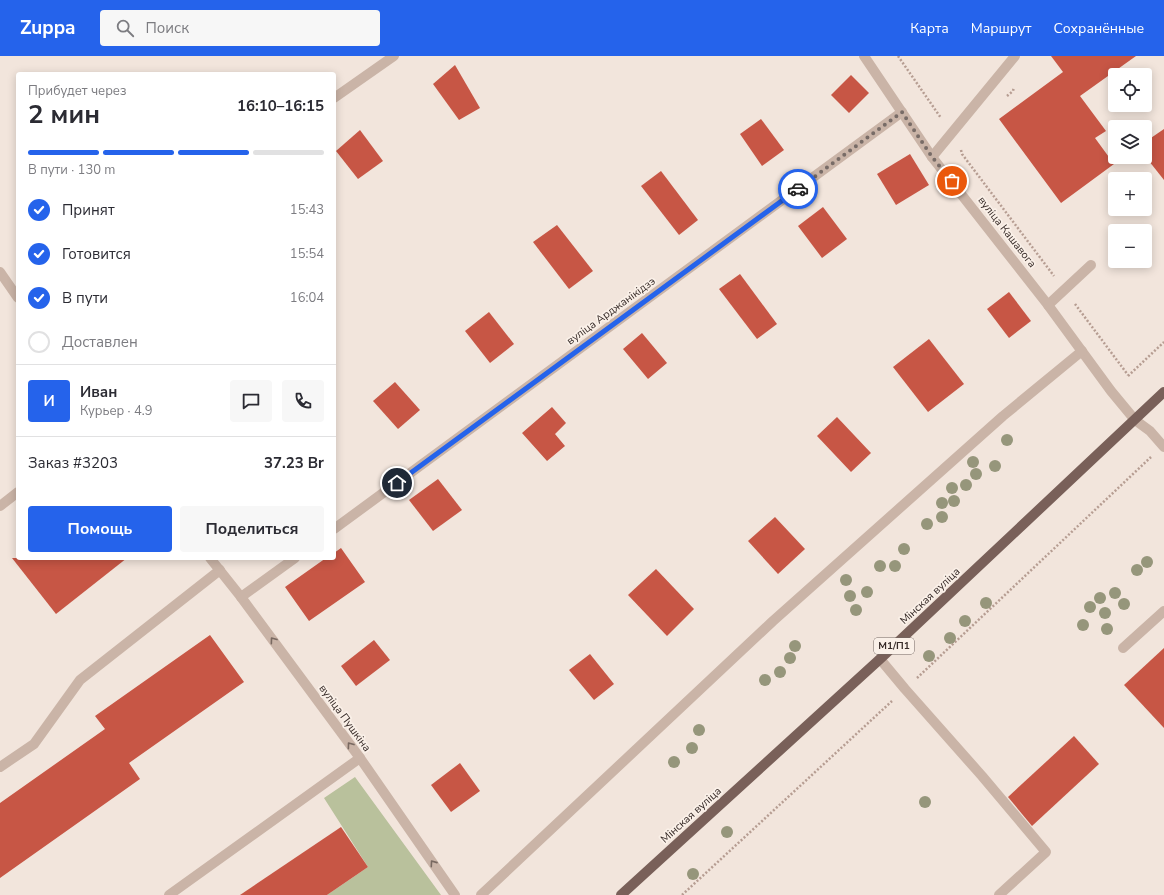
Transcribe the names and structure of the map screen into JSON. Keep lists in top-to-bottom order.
{
  "streets": {
    "main road": ["Мінская вуліца", "М1/П1"],
    "street": ["вуліца Кашавога", "вуліца Арджанікідзэ", "вуліца Пушкіна"]
  },
  "crossings": [
    ["вуліца Кашавога", "вуліца Арджанікідзэ"],
    ["вуліца Кашавога", "Мінская вуліца"]
  ],
  "one_way": ["вуліца Пушкіна"],
  "page": {
    "header": "Zuppa",
    "search": "Поиск",
    "nav": ["Карта", "Маршрут", "Сохранённые"],
    "map_buttons": ["+", "−"],
    "heading": ["2 мин", "Прибудет через", "16:10–16:15"],
    "panel": [
      "Иван",
      "Курьер · 4.9",
      "Заказ #3203",
      "37.23 Br"
    ],
    "bar": "В пути · 130 m",
    "list": [
      ["Принят", "15:43"],
      ["Готовится", "15:54"],
      ["В пути", "16:04"],
      "Доставлен"
    ],
    "round": "И",
    "buttons": ["Помощь", "Поделиться"]
  }
}
